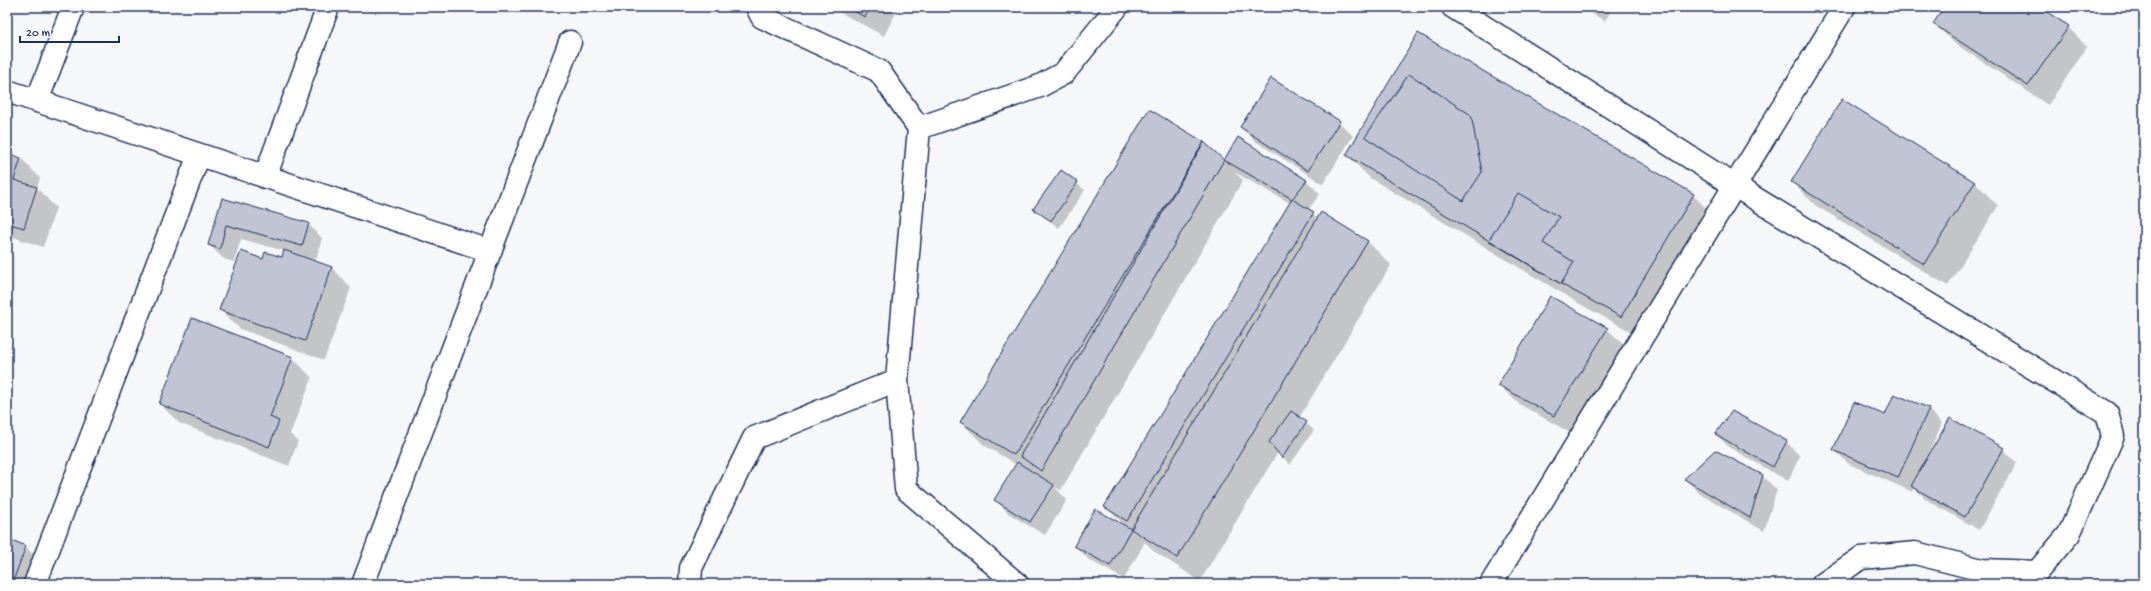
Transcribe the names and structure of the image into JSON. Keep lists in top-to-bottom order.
{
  "scale_bar": "20 m"
}
